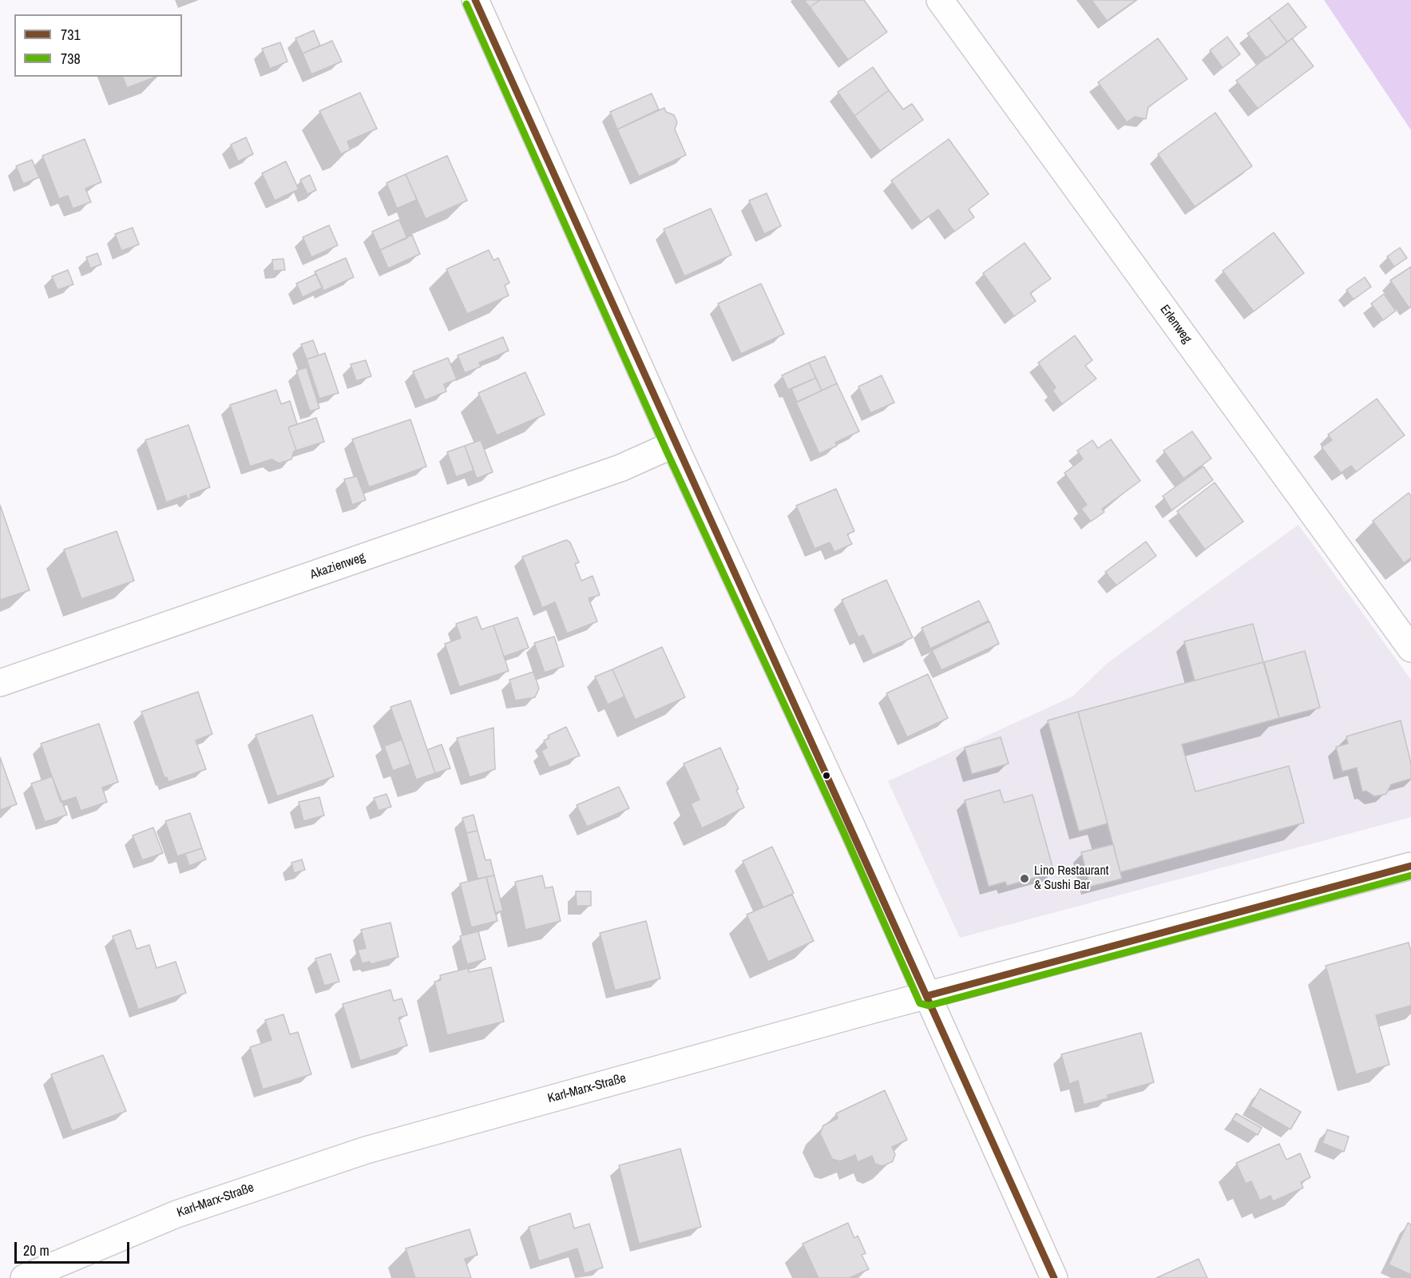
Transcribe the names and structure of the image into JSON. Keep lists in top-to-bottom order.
{
  "streets": {
    "street": ["Erlenweg", "Akazienweg", "Karl-Marx-Straße"]
  },
  "places": ["Lino Restaurant & Sushi Bar"],
  "lines": ["transit line 731", "transit line 738"],
  "legend": ["731", "738"],
  "scale_bar": "20 m"
}
